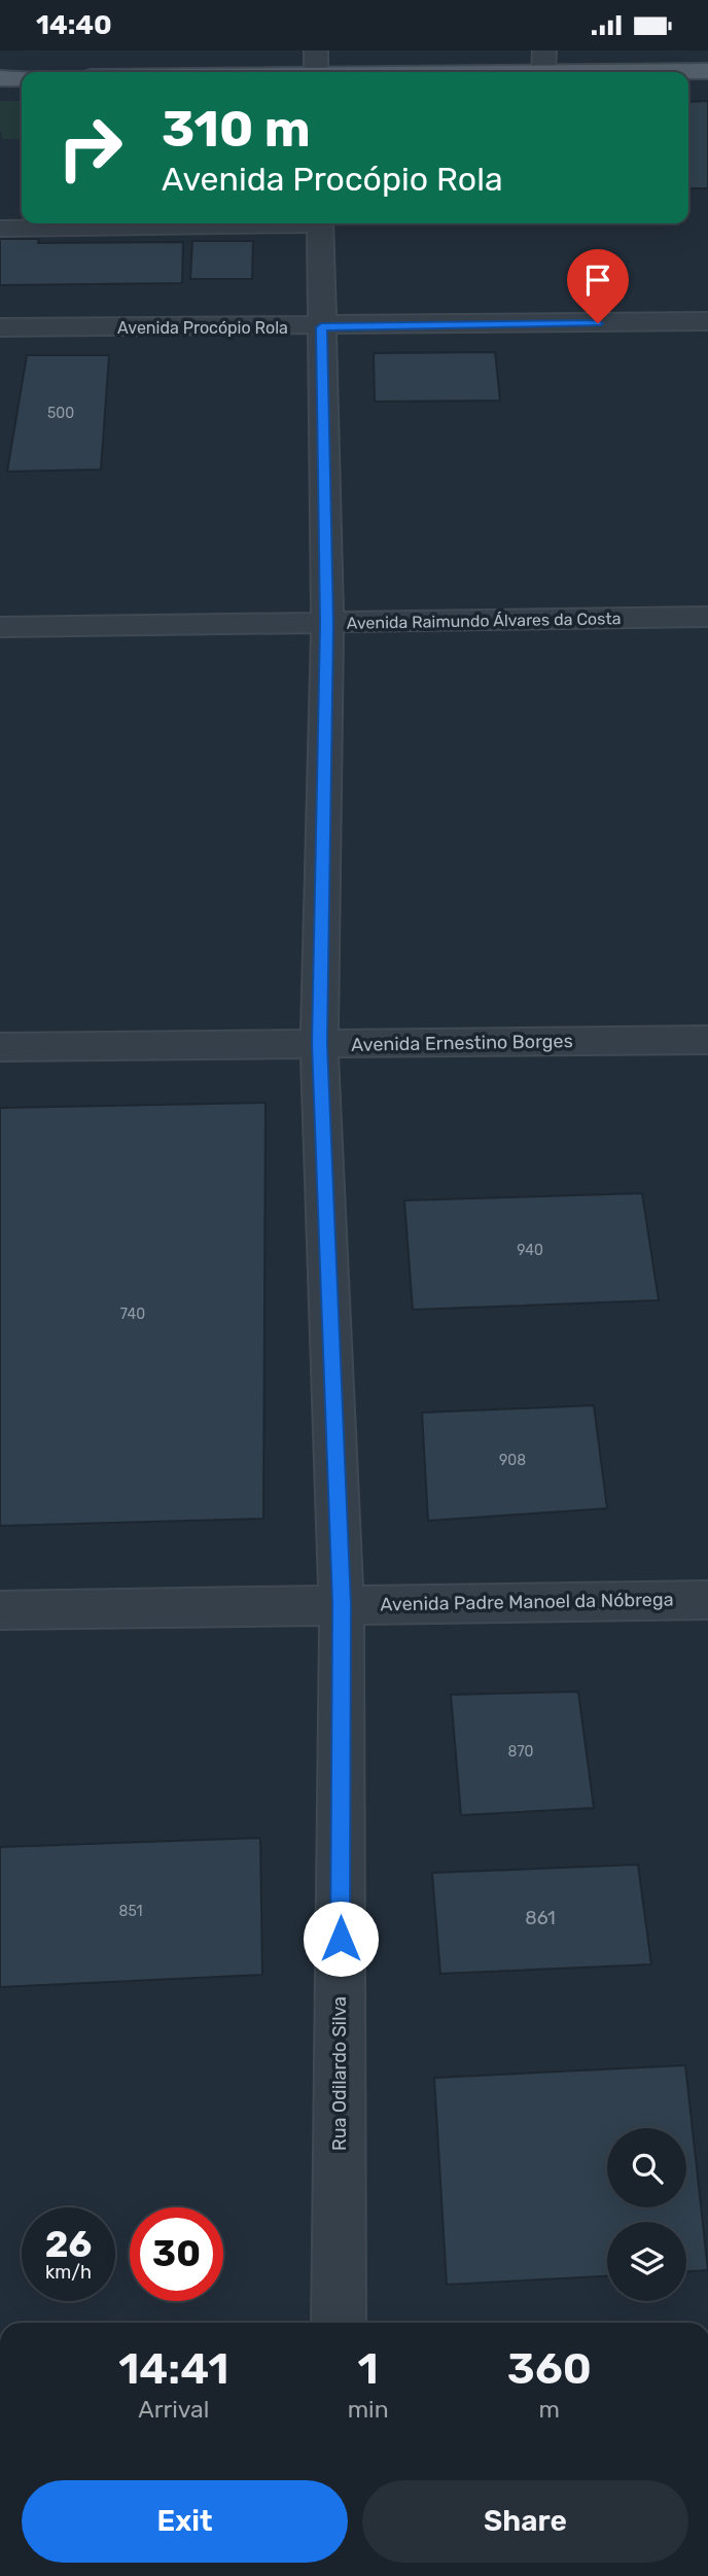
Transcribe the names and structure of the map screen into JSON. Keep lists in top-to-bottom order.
{
  "streets": {
    "street": [
      "Avenida Procópio Rola",
      "Avenida Raimundo Álvares da Costa",
      "Avenida Ernestino Borges",
      "Avenida Padre Manoel da Nóbrega",
      "Rua Odilardo Silva"
    ]
  },
  "crossings": [
    ["Avenida Procópio Rola", "Rua Odilardo Silva"],
    ["Avenida Raimundo Álvares da Costa", "Rua Odilardo Silva"],
    ["Avenida Ernestino Borges", "Rua Odilardo Silva"],
    ["Avenida Padre Manoel da Nóbrega", "Rua Odilardo Silva"]
  ],
  "house_numbers": [
    "500",
    "940",
    "740",
    "908",
    "870",
    "851",
    "861"
  ],
  "page": {
    "status": "14:40",
    "turn": ["310 m", "Avenida Procópio Rola"],
    "speed": "26 km/h",
    "limit": "30",
    "eta": [
      "14:41",
      "Arrival",
      "1",
      "min",
      "360",
      "m"
    ],
    "buttons": ["Exit", "Share"]
  }
}
